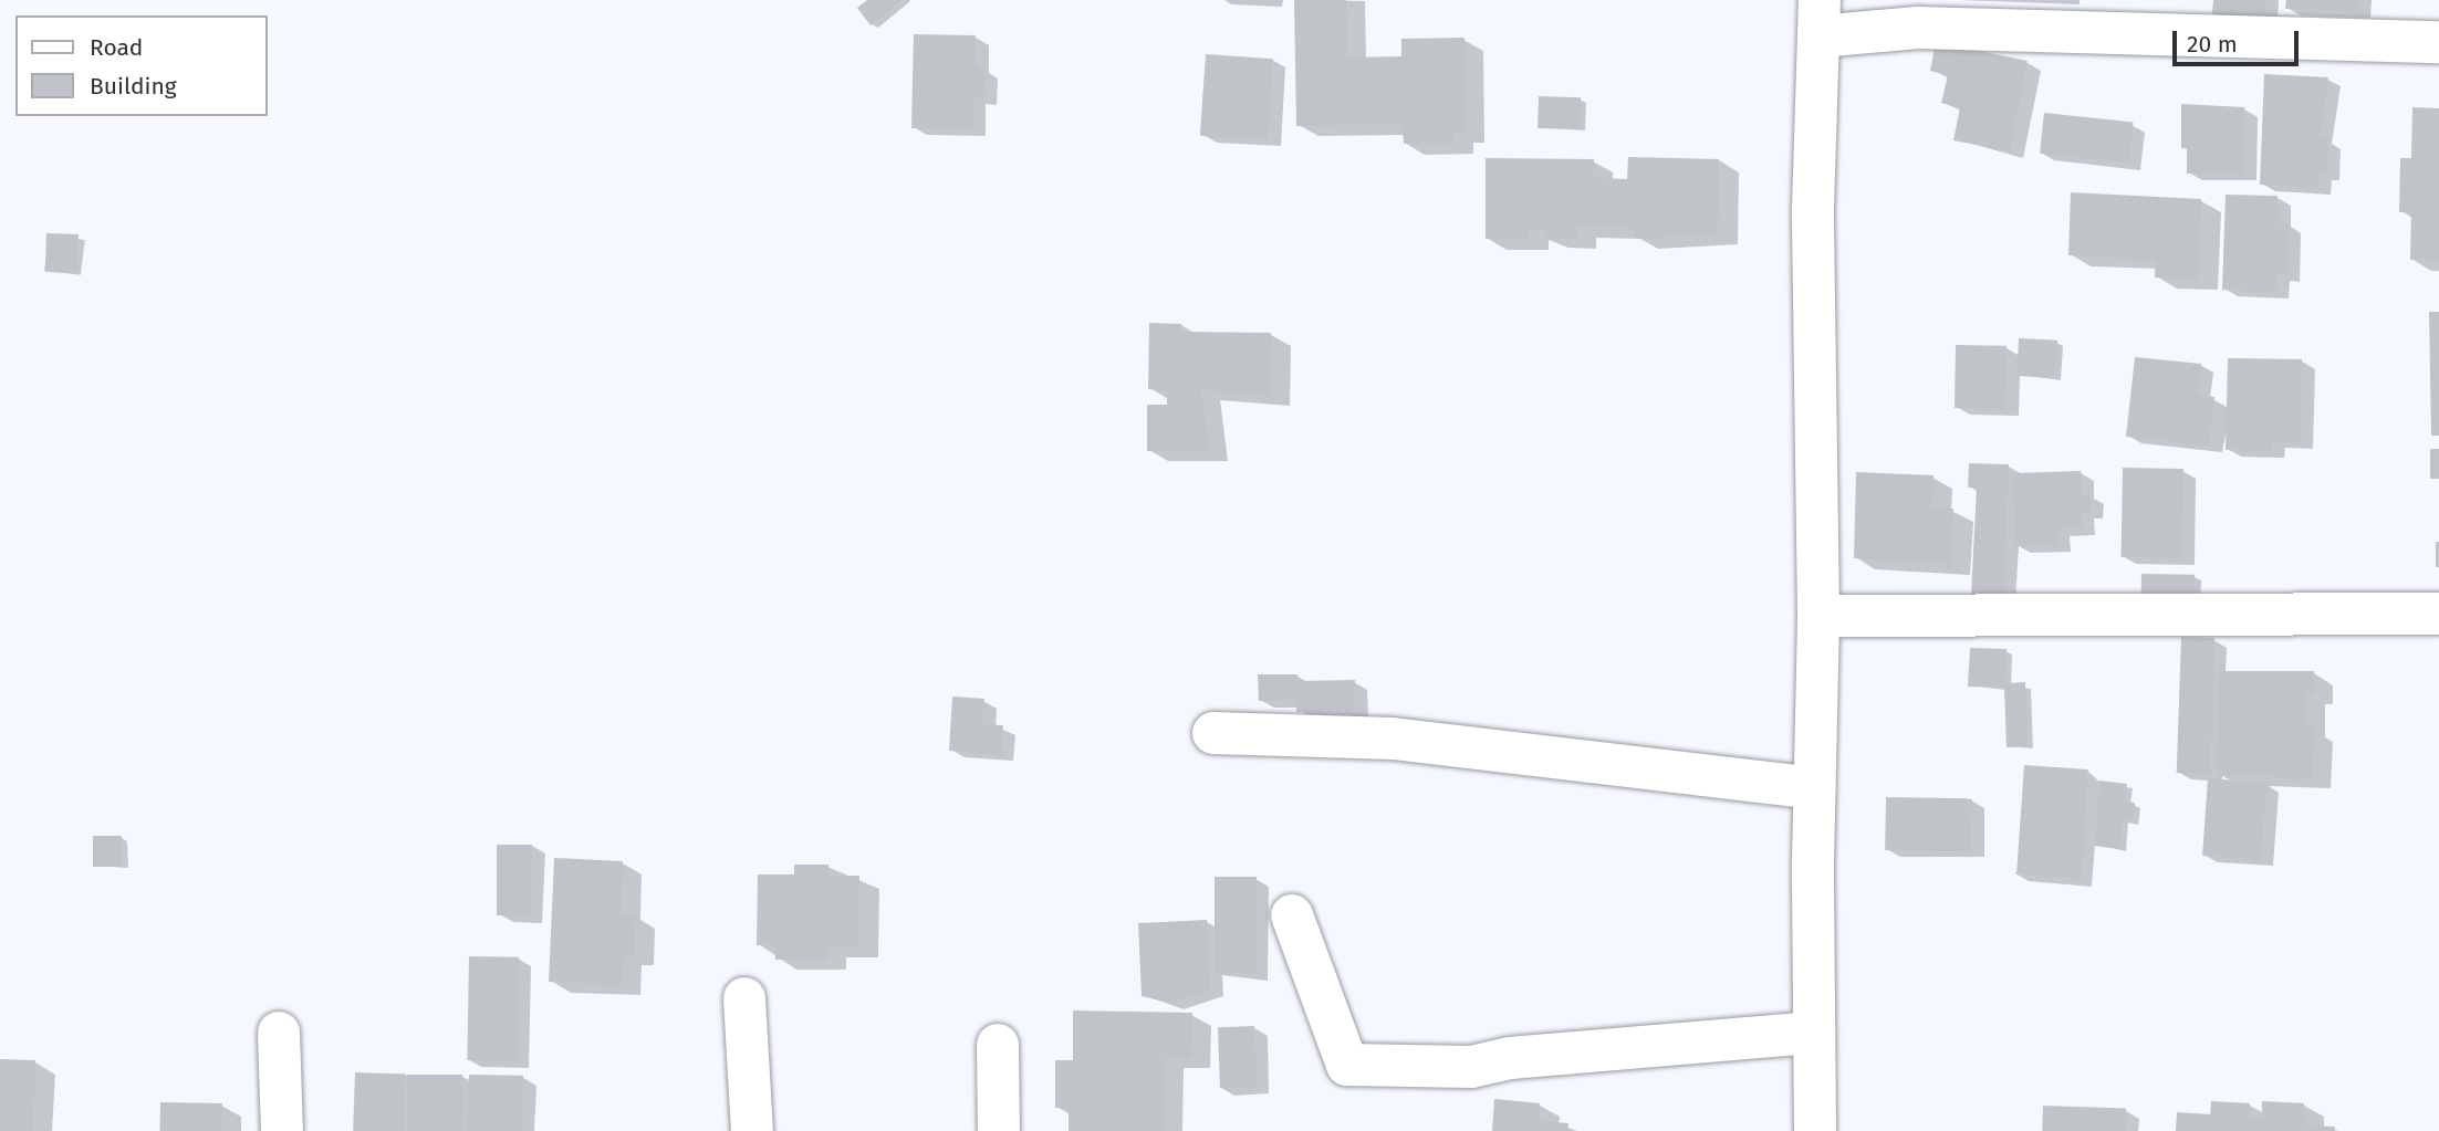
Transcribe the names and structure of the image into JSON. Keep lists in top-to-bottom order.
{
  "legend": ["Road", "Building"],
  "scale_bar": "20 m"
}
